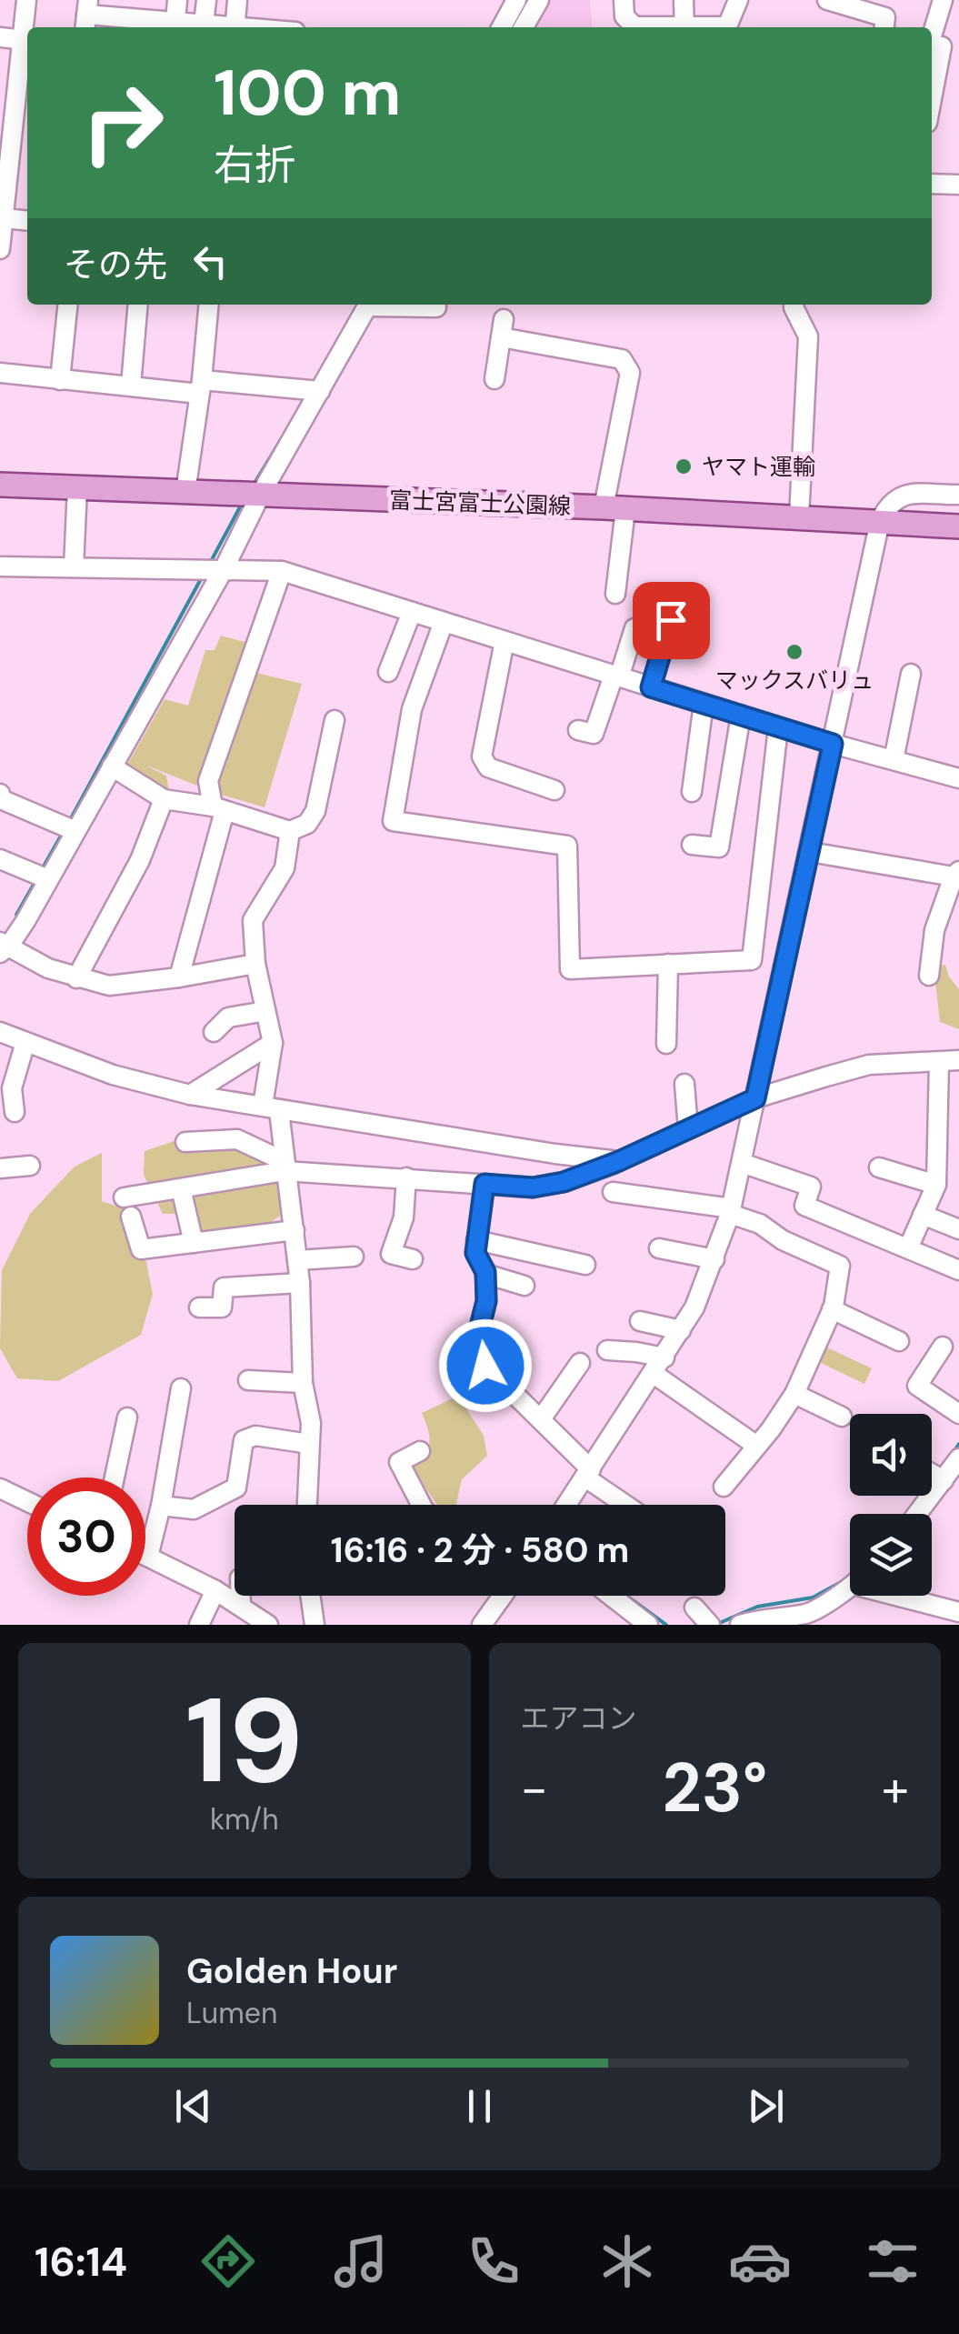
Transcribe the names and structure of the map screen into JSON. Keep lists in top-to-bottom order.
{
  "streets": {
    "main road": ["富士宮富士公園線"]
  },
  "places": ["ヤマト運輸", "マックスバリュ"],
  "page": {
    "turn": ["100 m", "右折"],
    "then": "その先",
    "limit": "30",
    "trip": "16:16 · 2 分 · 580 m",
    "tile": [
      ["19", "km/h"],
      "エアコン"
    ],
    "heat": ["−", "23°", "+"],
    "song": ["Golden Hour", "Lumen"],
    "tabs": "16:14"
  }
}
